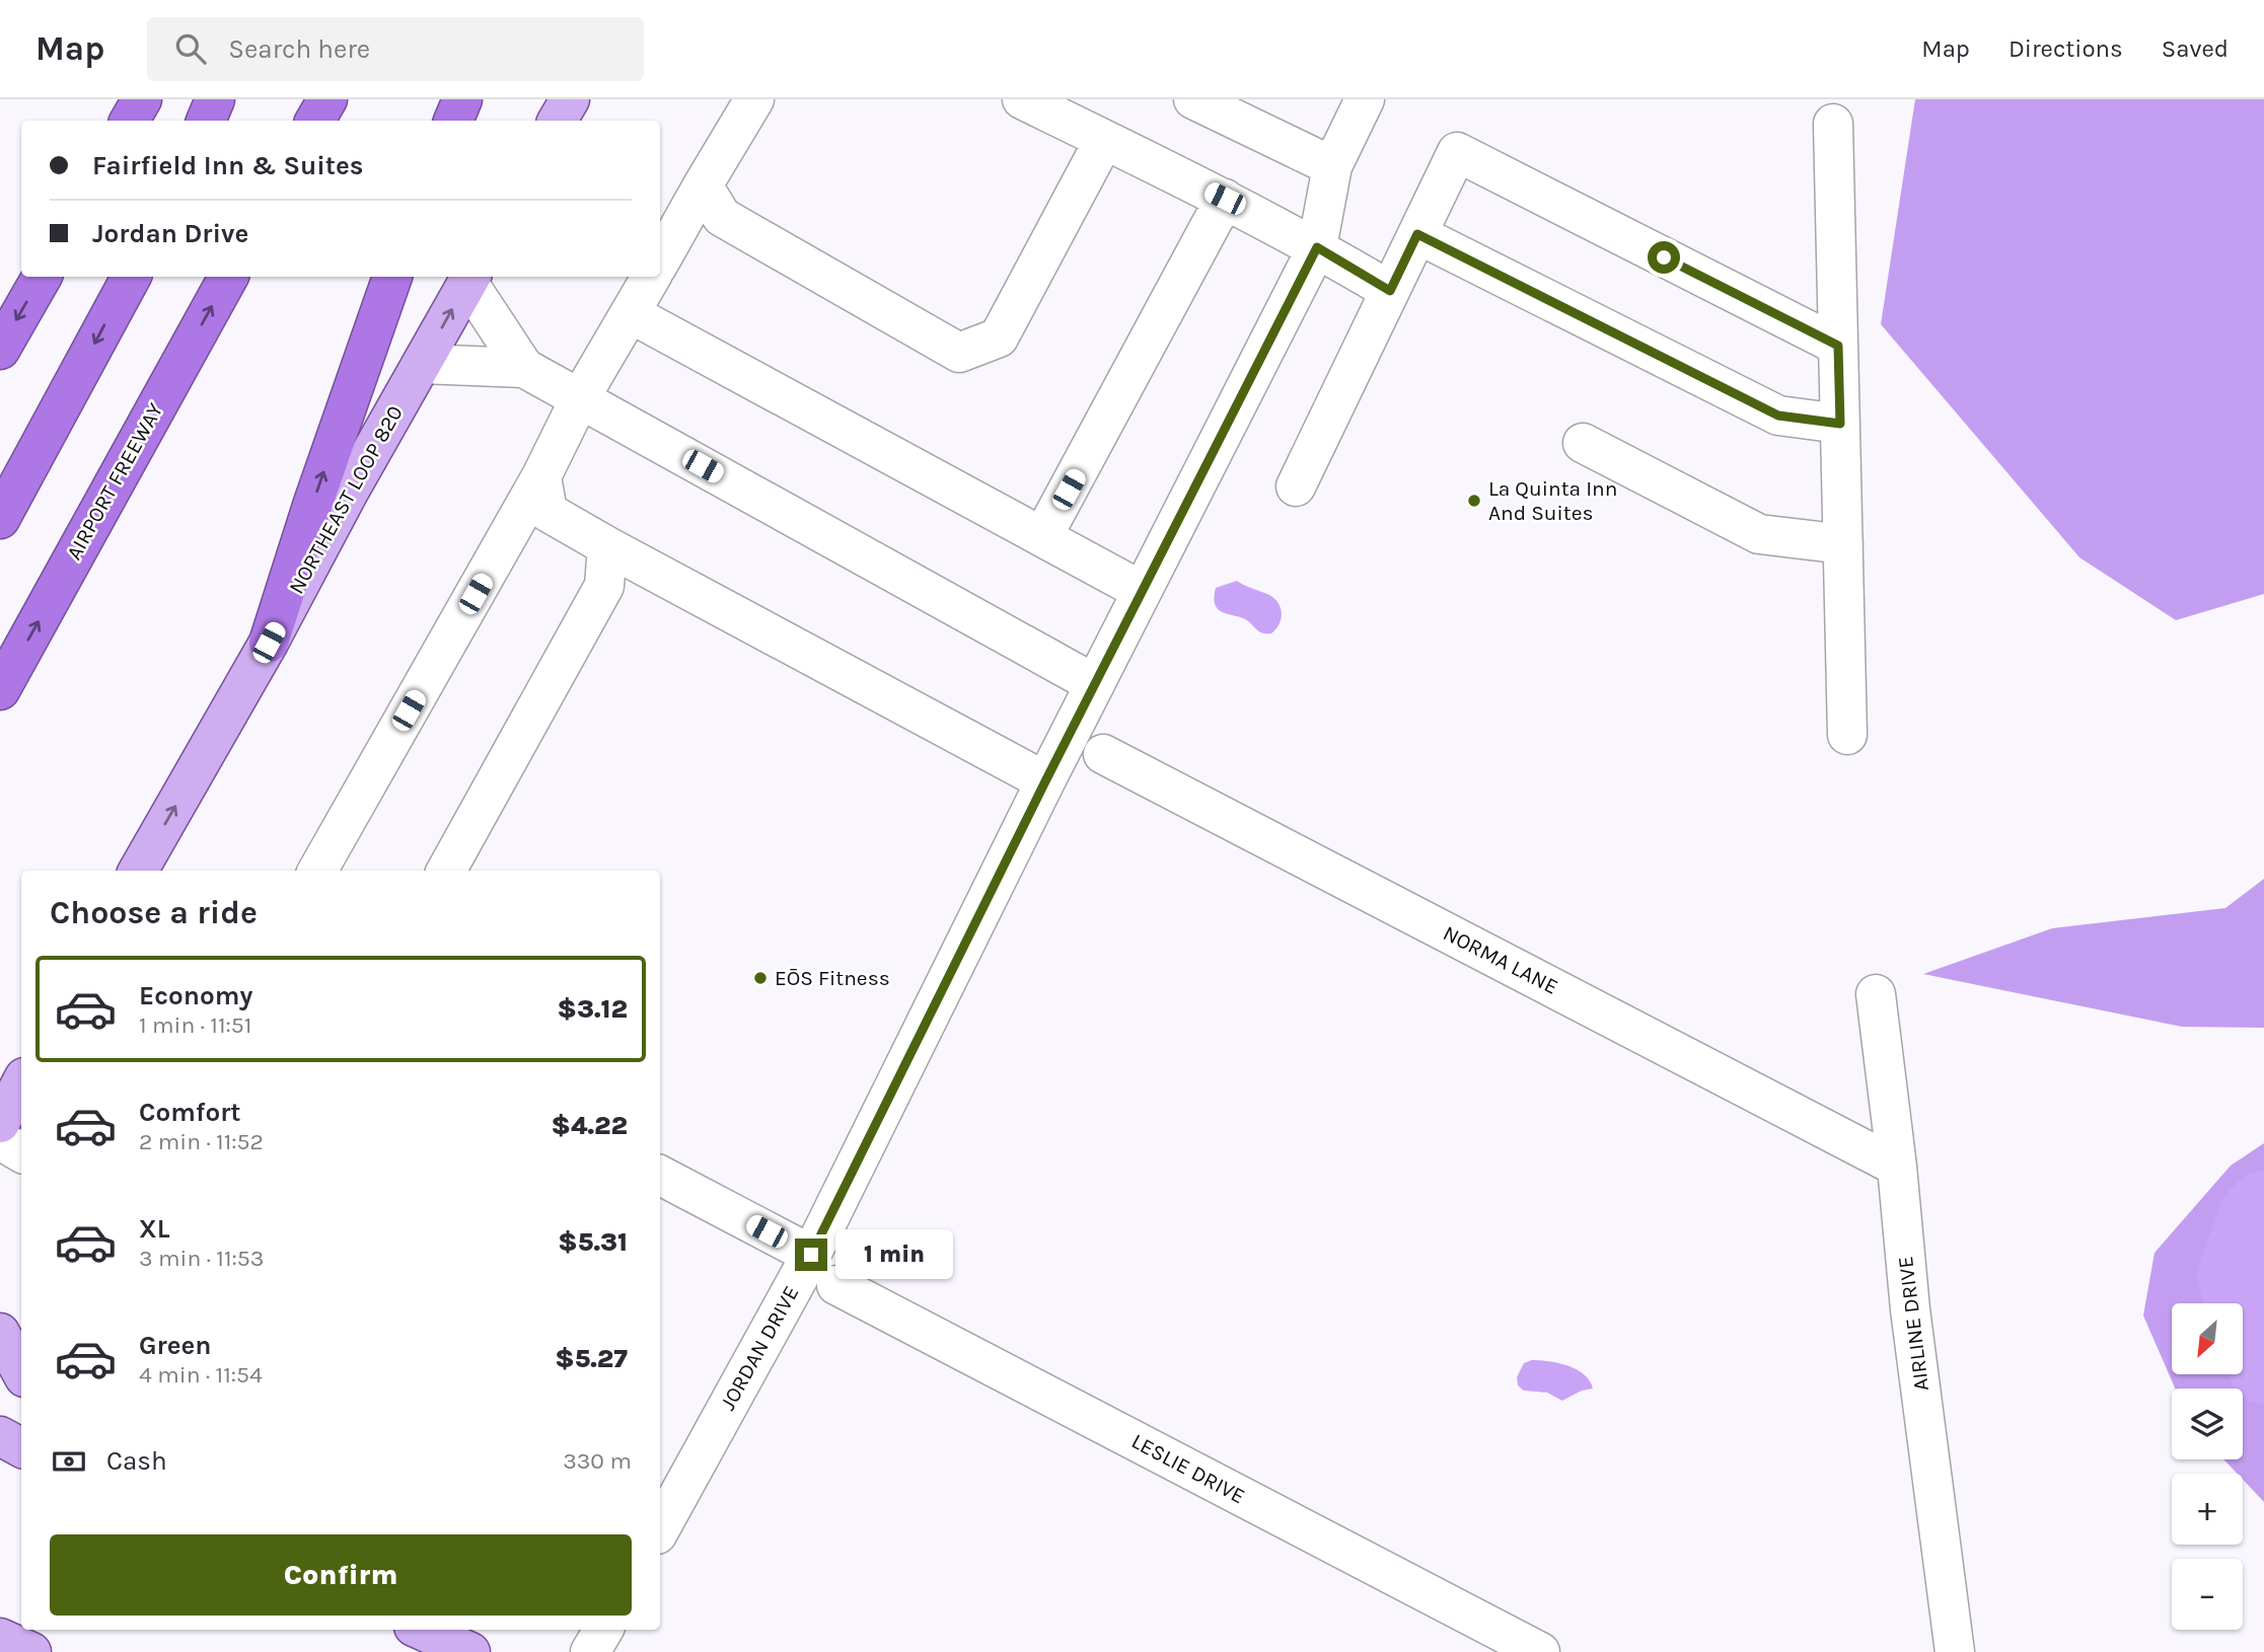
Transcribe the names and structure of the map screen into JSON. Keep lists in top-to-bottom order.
{
  "streets": {
    "highway": ["AIRPORT FREEWAY"],
    "main road": ["NORTHEAST LOOP 820"],
    "street": [
      "NORMA LANE",
      "AIRLINE DRIVE",
      "JORDAN DRIVE",
      "LESLIE DRIVE"
    ]
  },
  "crossings": [
    ["NORMA LANE", "AIRLINE DRIVE"]
  ],
  "one_way": ["NORTHEAST LOOP 820"],
  "places": ["La Quinta Inn And Suites", "EŌS Fitness"],
  "north": "bottom left",
  "page": {
    "header": "Map",
    "search": "Search here",
    "nav": ["Map", "Directions", "Saved"],
    "banner": ["Fairfield Inn & Suites", "Jordan Drive"],
    "heading": "Choose a ride",
    "list": [
      {
        "name": "Economy",
        "note": "1 min · 11:51",
        "value": "$3.12"
      },
      {
        "name": "Comfort",
        "note": "2 min · 11:52",
        "value": "$4.22"
      },
      {
        "name": "XL",
        "note": "3 min · 11:53",
        "value": "$5.31"
      },
      {
        "name": "Green",
        "note": "4 min · 11:54",
        "value": "$5.27"
      }
    ],
    "bubble": "1 min",
    "map_buttons": ["+", "−"],
    "pay": ["Cash", "330 m"],
    "buttons": "Confirm"
  }
}
